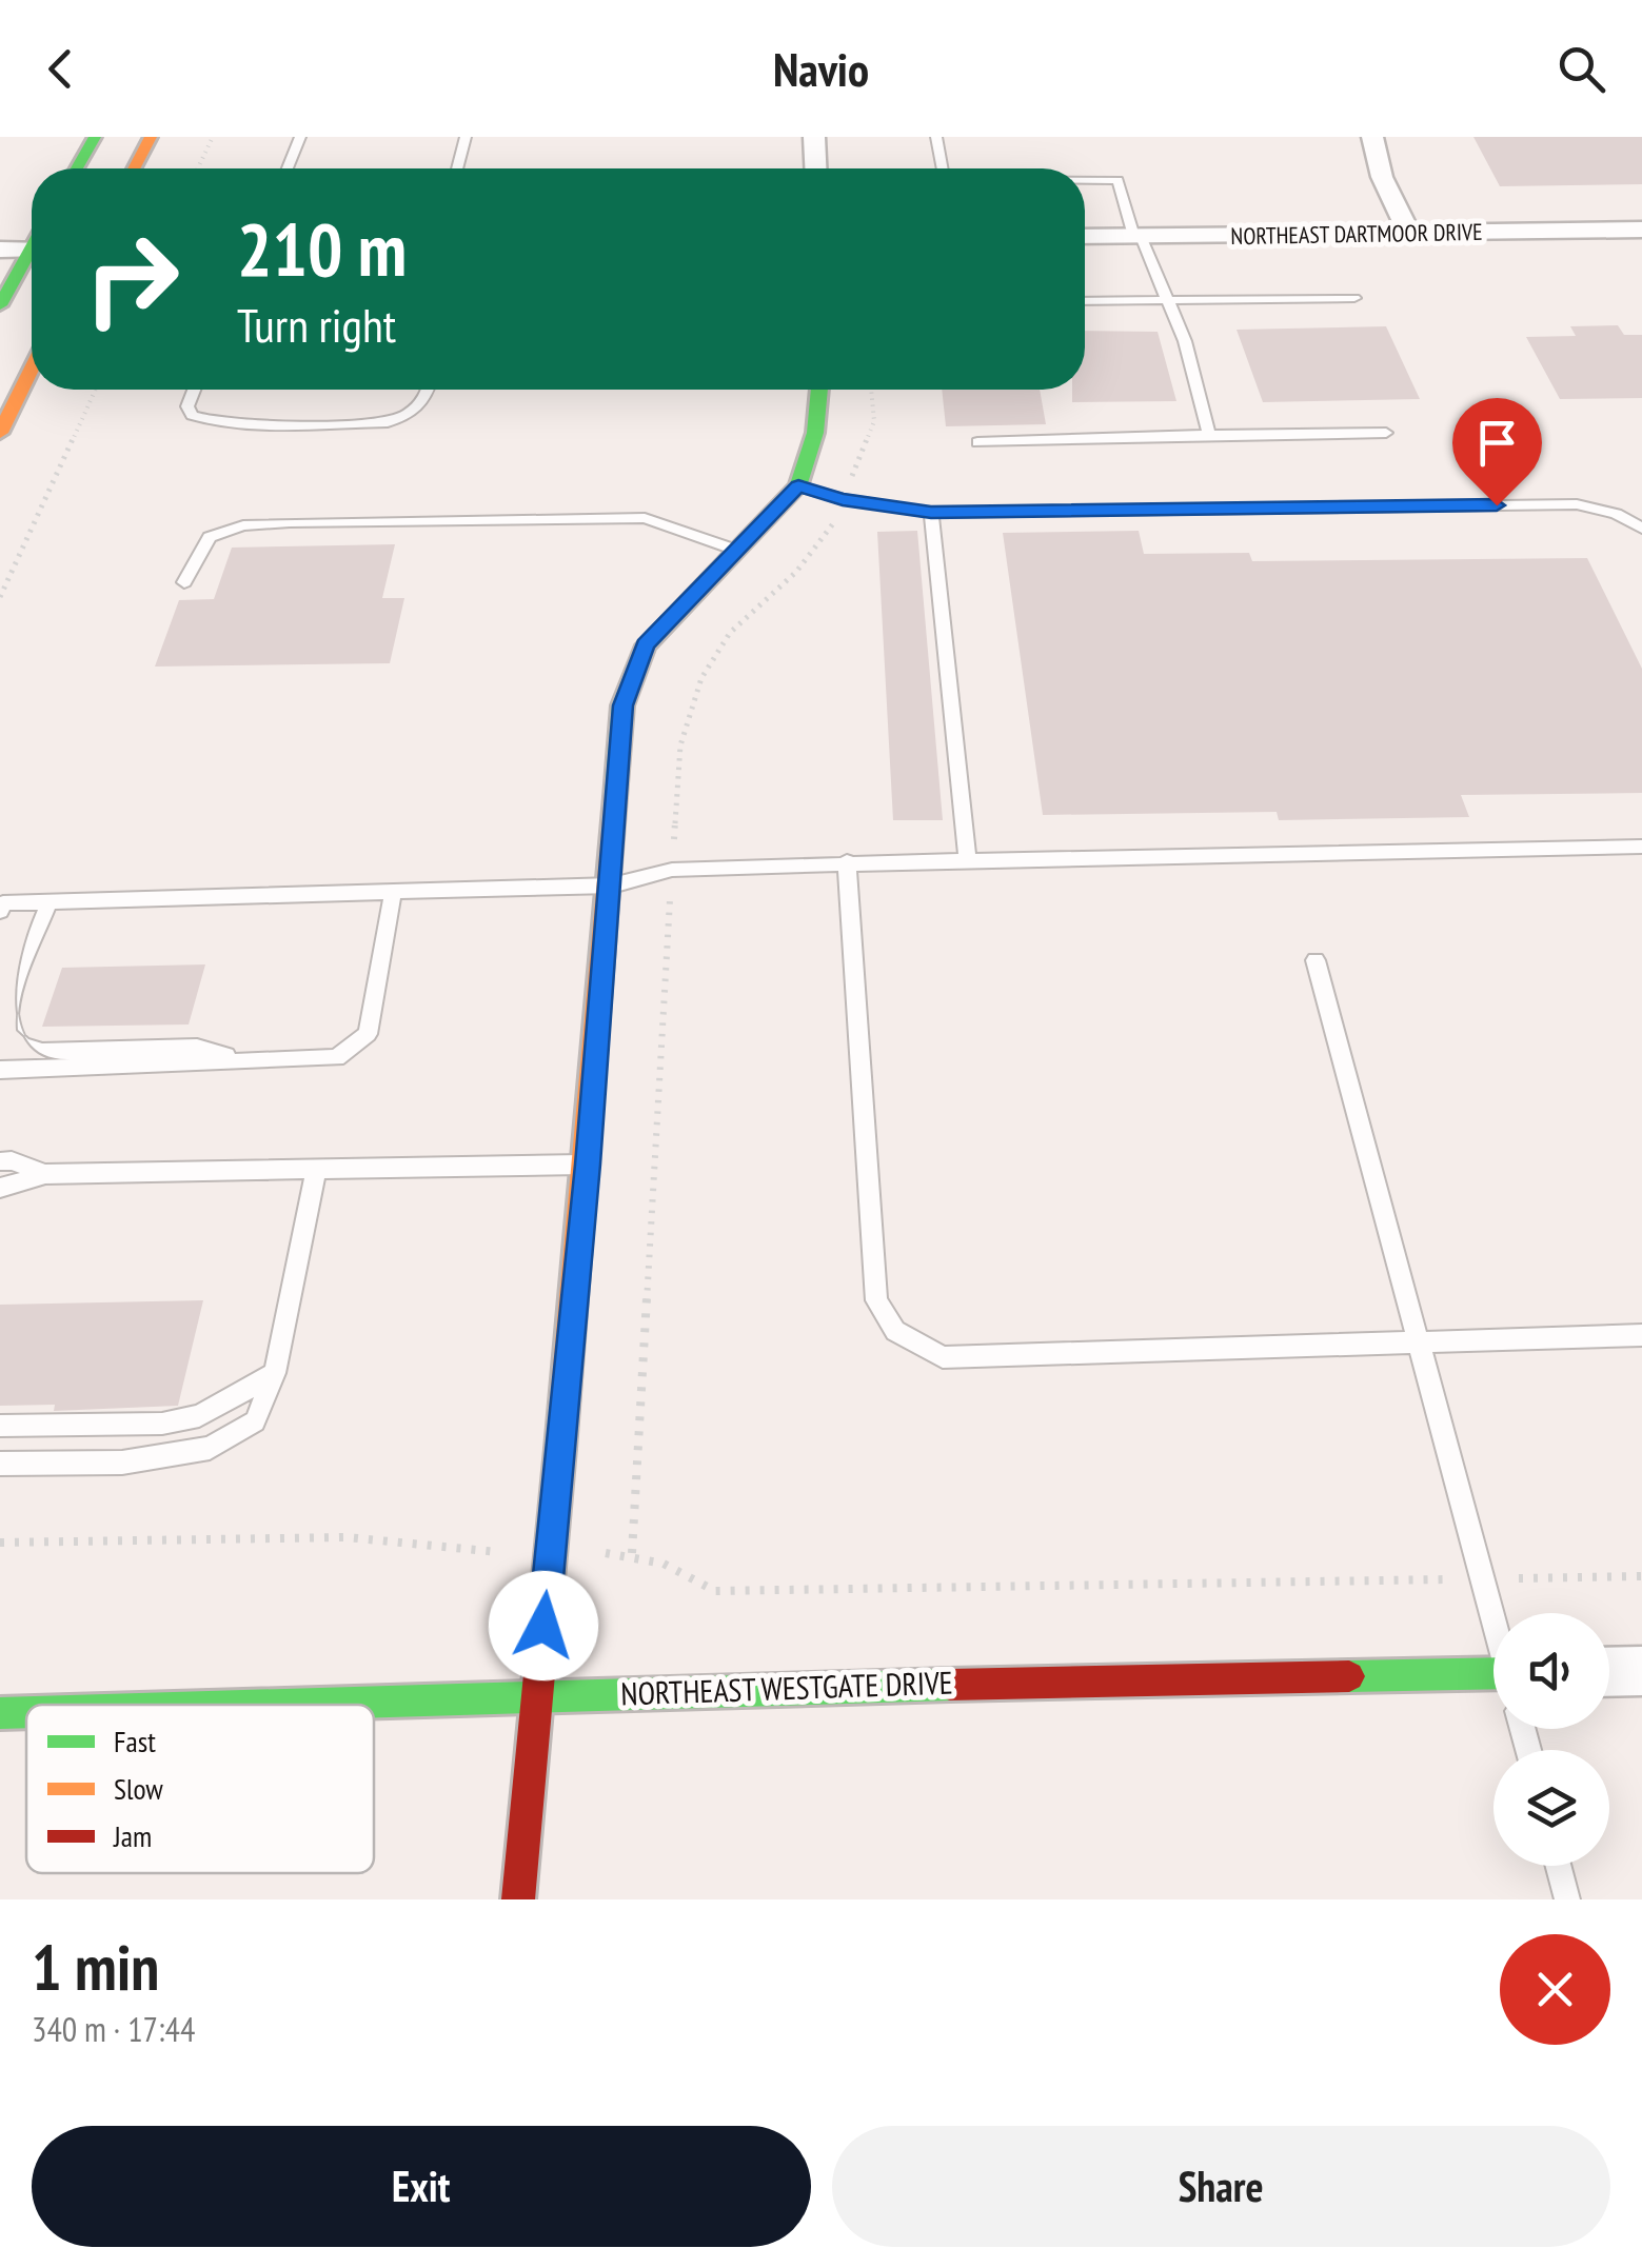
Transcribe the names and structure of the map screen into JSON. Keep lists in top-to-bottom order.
{
  "streets": {
    "main road": ["NORTHEAST WESTGATE DRIVE"],
    "street": ["NORTHEAST DARTMOOR DRIVE"]
  },
  "legend": ["Fast", "Slow", "Jam"],
  "page": {
    "header": "Navio",
    "turn": ["210 m", "Turn right"],
    "heading": ["1 min", "340 m · 17:44"],
    "buttons": ["Exit", "Share"]
  }
}
